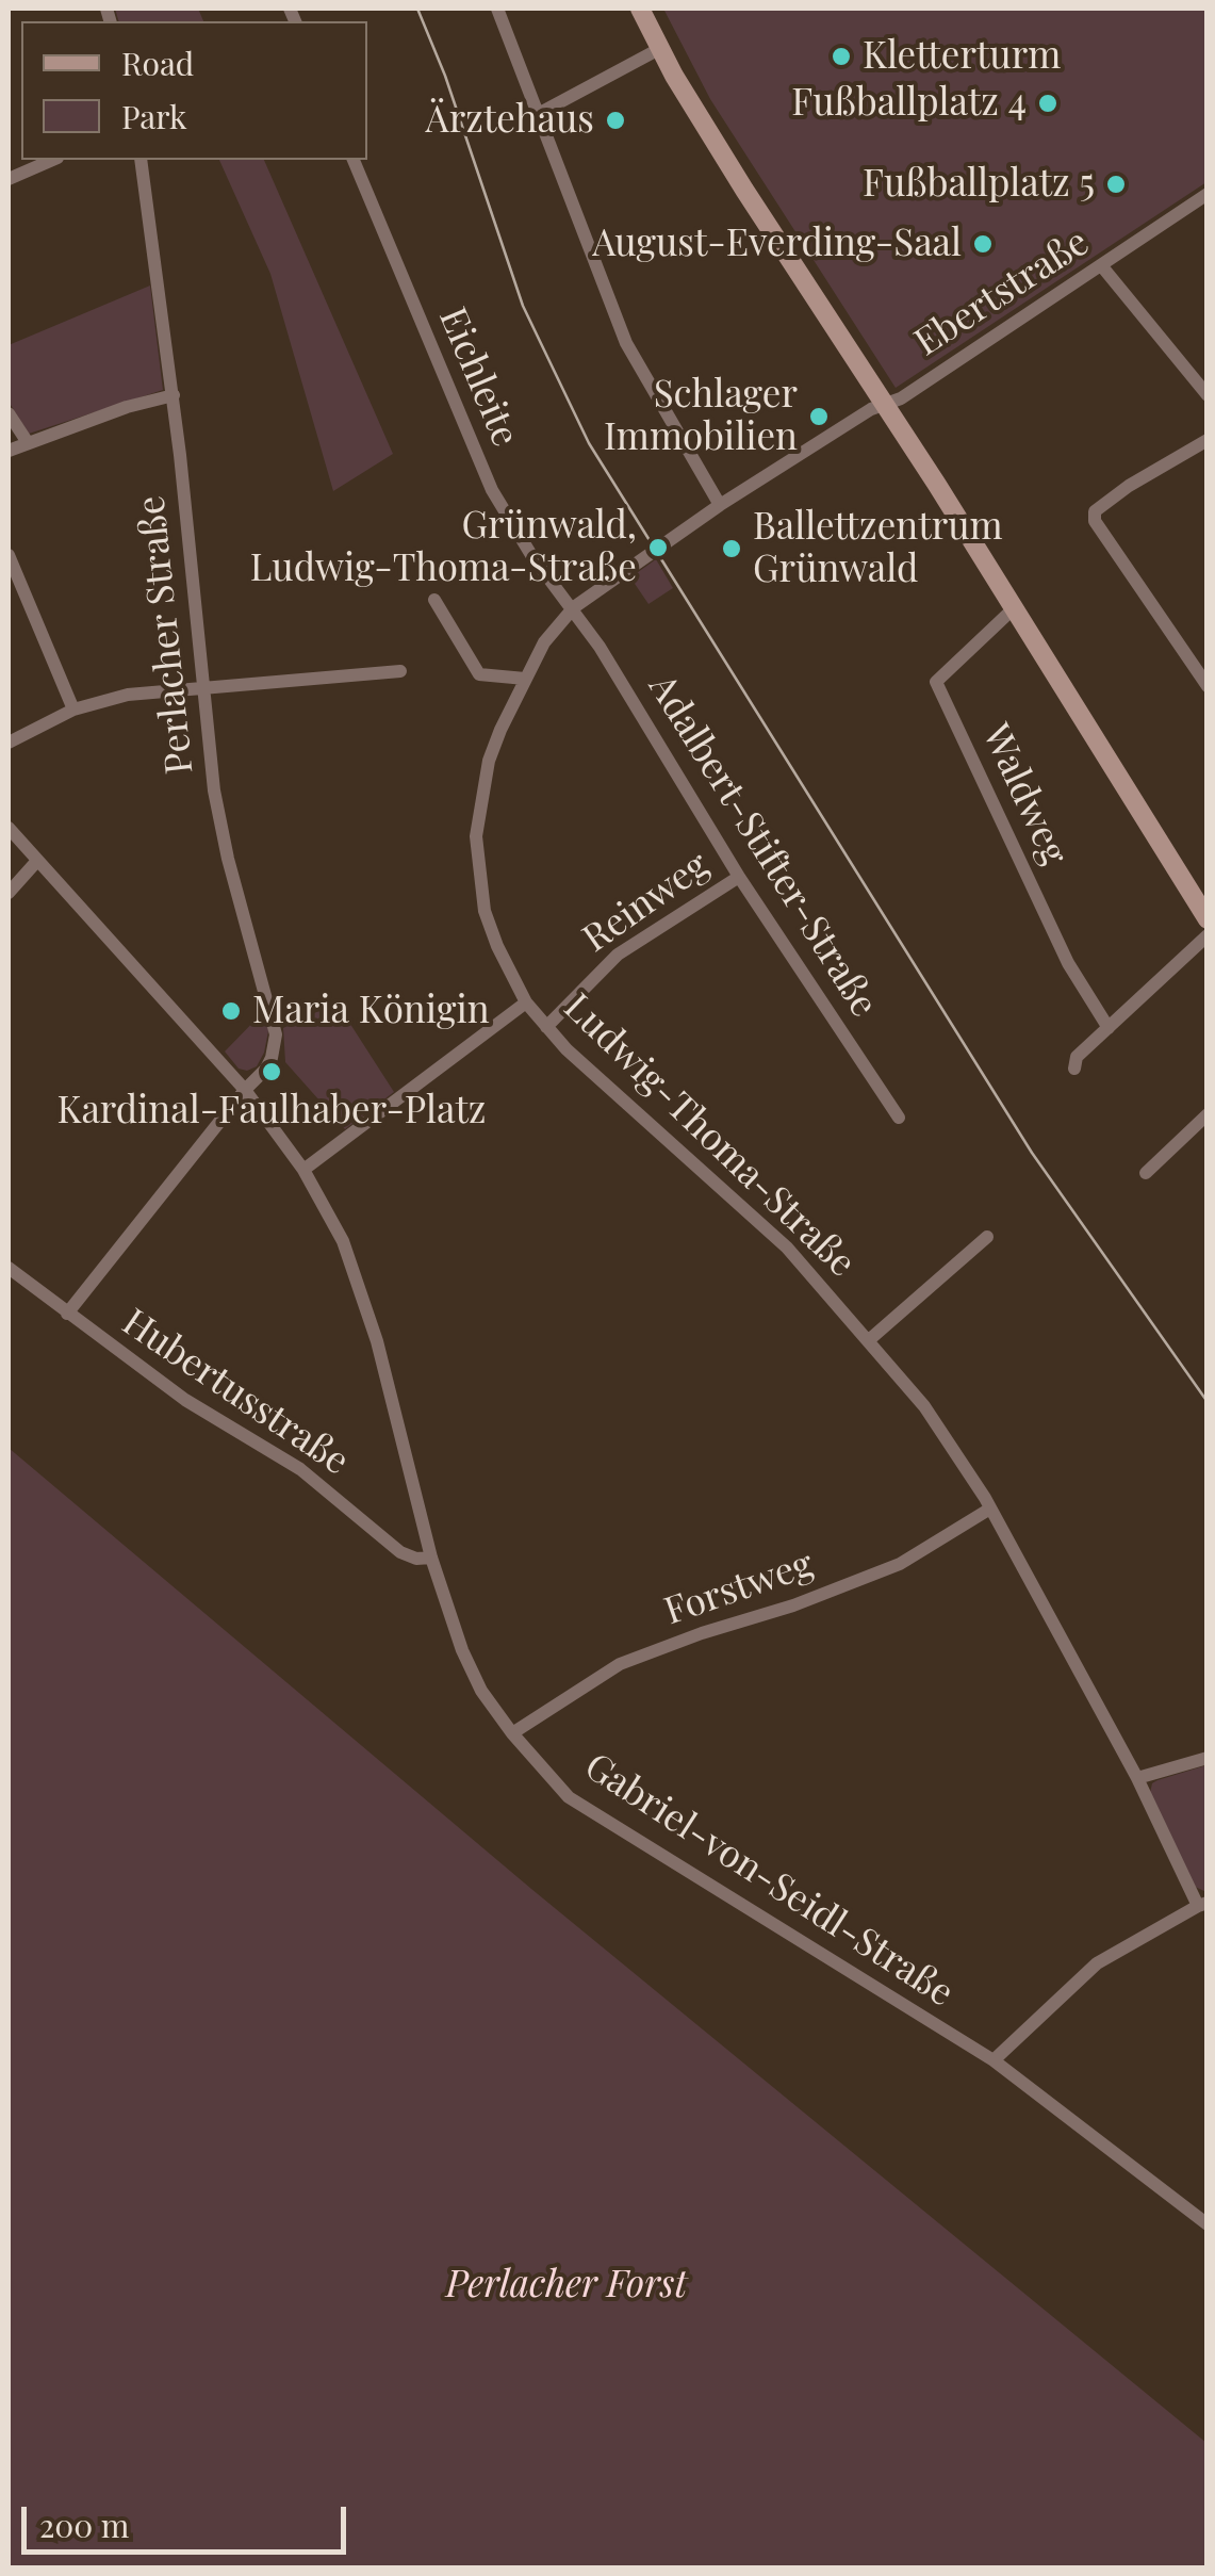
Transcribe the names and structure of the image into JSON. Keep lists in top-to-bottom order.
{
  "streets": {
    "street": [
      "Ebertstraße",
      "Eichleite",
      "Perlacher Straße",
      "Waldweg",
      "Adalbert-Stifter-Straße",
      "Reinweg",
      "Ludwig-Thoma-Straße",
      "Hubertusstraße",
      "Forstweg",
      "Gabriel-von-Seidl-Straße"
    ]
  },
  "crossings": [
    ["Ebertstraße", "Ludwig-Thoma-Straße"],
    ["Eichleite", "Adalbert-Stifter-Straße"],
    ["Eichleite", "Ludwig-Thoma-Straße"],
    ["Perlacher Straße", "Hubertusstraße"],
    ["Perlacher Straße", "Gabriel-von-Seidl-Straße"],
    ["Adalbert-Stifter-Straße", "Reinweg"],
    ["Adalbert-Stifter-Straße", "Ludwig-Thoma-Straße"],
    ["Reinweg", "Ludwig-Thoma-Straße"],
    ["Ludwig-Thoma-Straße", "Forstweg"],
    ["Hubertusstraße", "Gabriel-von-Seidl-Straße"],
    ["Forstweg", "Gabriel-von-Seidl-Straße"]
  ],
  "parks": ["Perlacher Forst"],
  "places": [
    "Kletterturm",
    "Fußballplatz 4",
    "Ärztehaus",
    "Fußballplatz 5",
    "August-Everding-Saal",
    "Schlager Immobilien",
    "Grünwald, Ludwig-Thoma-Straße",
    "Ballettzentrum Grünwald",
    "Maria Königin",
    "Kardinal-Faulhaber-Platz"
  ],
  "legend": ["Road", "Park"],
  "scale_bar": "200 m"
}
